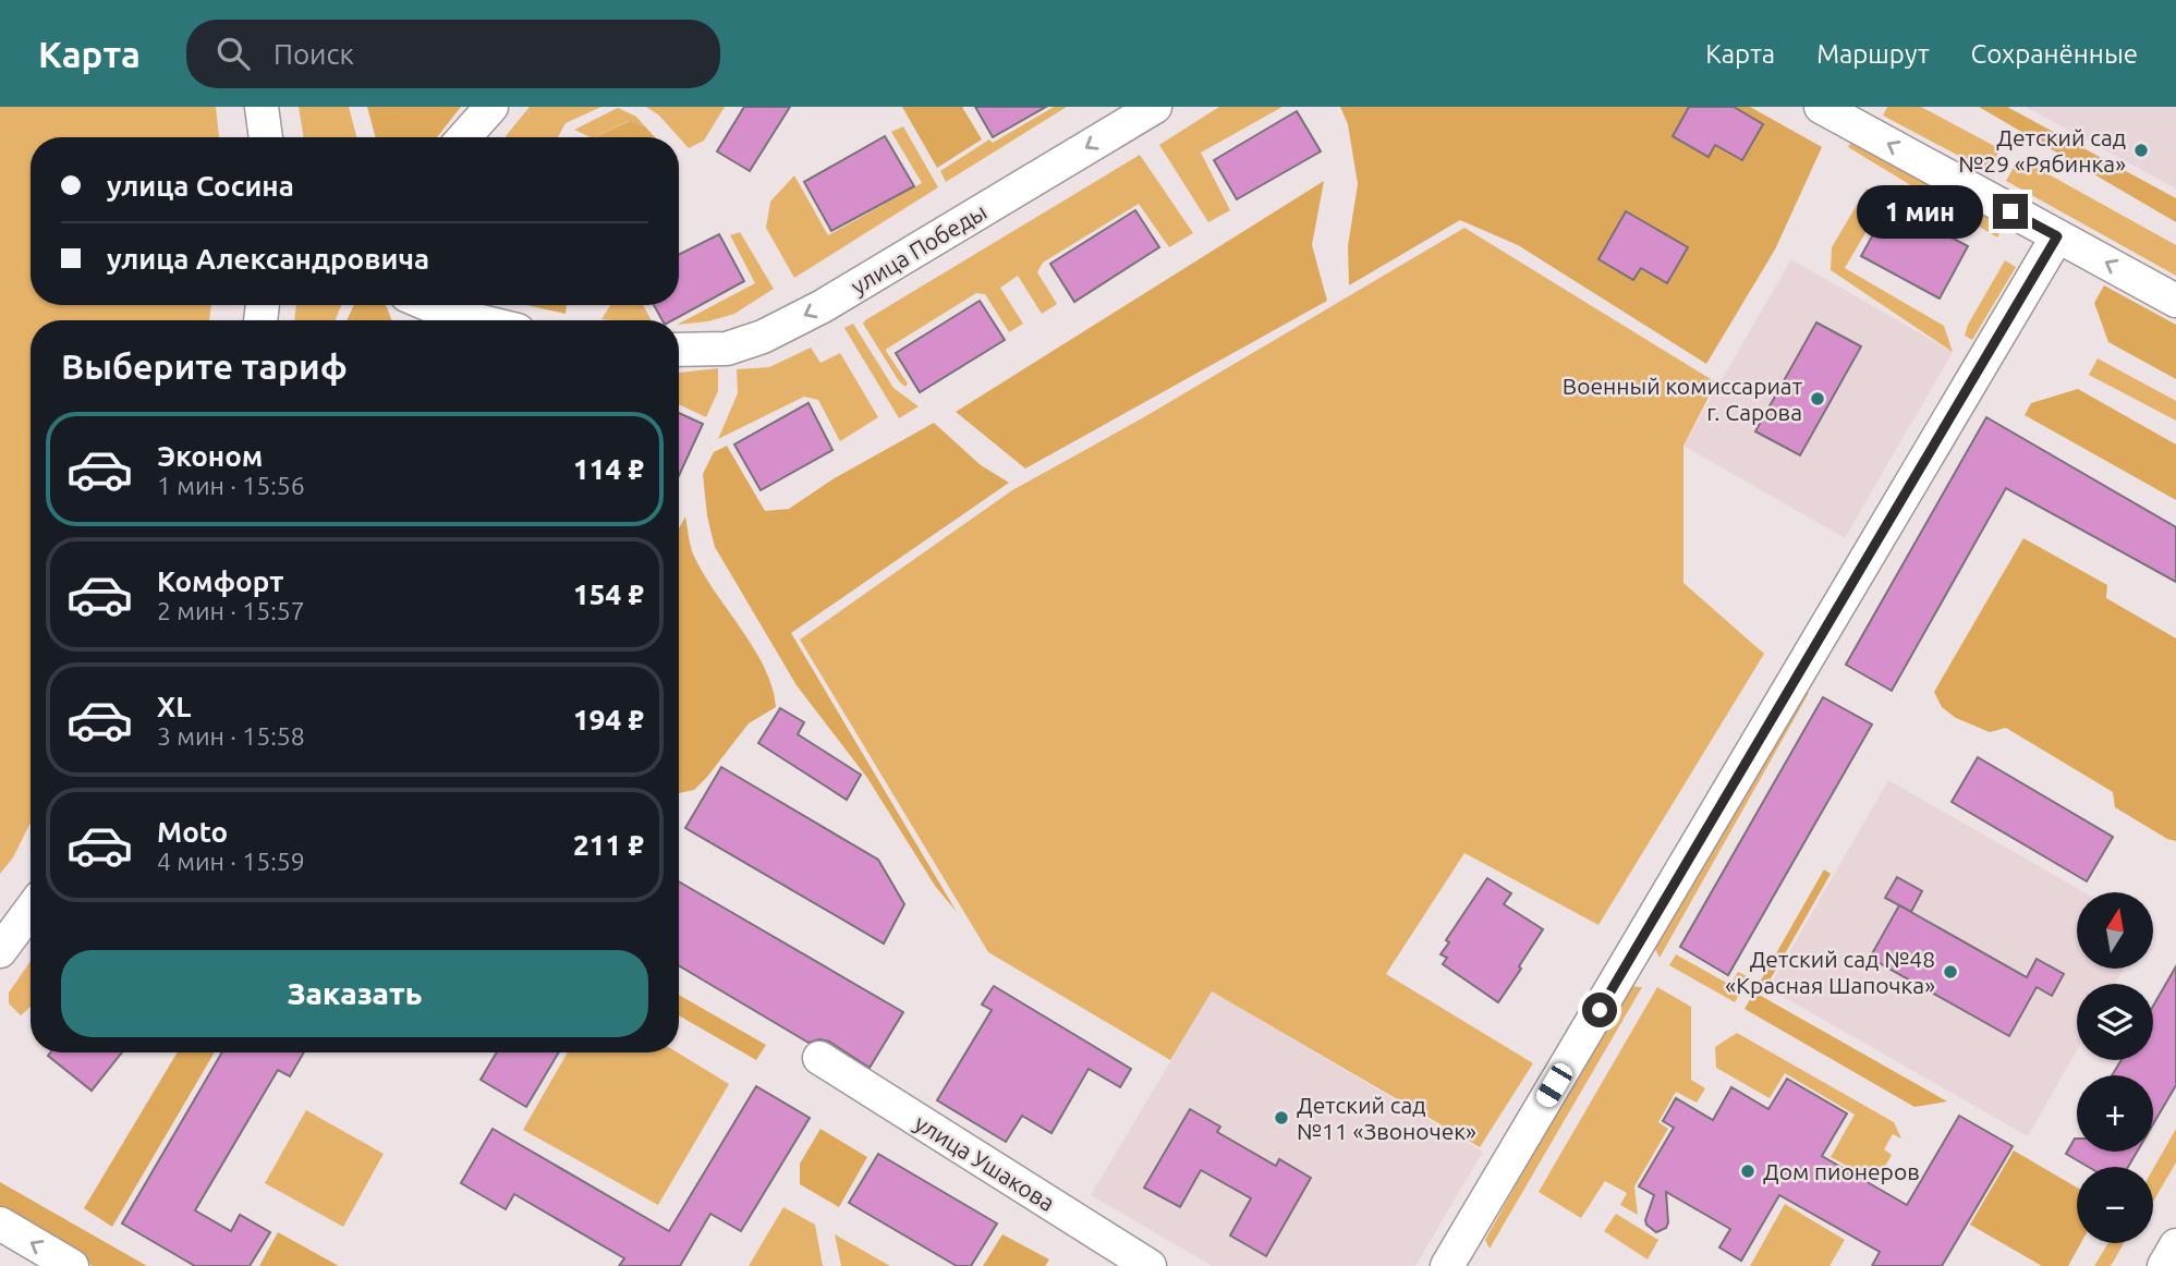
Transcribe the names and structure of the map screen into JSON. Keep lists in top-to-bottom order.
{
  "streets": {
    "street": ["улица Победы", "улица Ушакова"]
  },
  "one_way": ["улица Победы"],
  "places": [
    "Детский сад №29 «Рябинка»",
    "Военный комиссариат г. Сарова",
    "Детский сад №48 «Красная Шапочка»",
    "Детский сад №11 «Звоночек»",
    "Дом пионеров"
  ],
  "north": "top",
  "page": {
    "header": "Карта",
    "search": "Поиск",
    "nav": ["Карта", "Маршрут", "Сохранённые"],
    "banner": ["улица Сосина", "улица Александровича"],
    "bubble": "1 мин",
    "heading": "Выберите тариф",
    "list": [
      {
        "name": "Эконом",
        "note": "1 мин · 15:56",
        "value": "114 ₽"
      },
      {
        "name": "Комфорт",
        "note": "2 мин · 15:57",
        "value": "154 ₽"
      },
      {
        "name": "XL",
        "note": "3 мин · 15:58",
        "value": "194 ₽"
      },
      {
        "name": "Moto",
        "note": "4 мин · 15:59",
        "value": "211 ₽"
      }
    ],
    "map_buttons": ["+", "−"],
    "buttons": "Заказать"
  }
}
